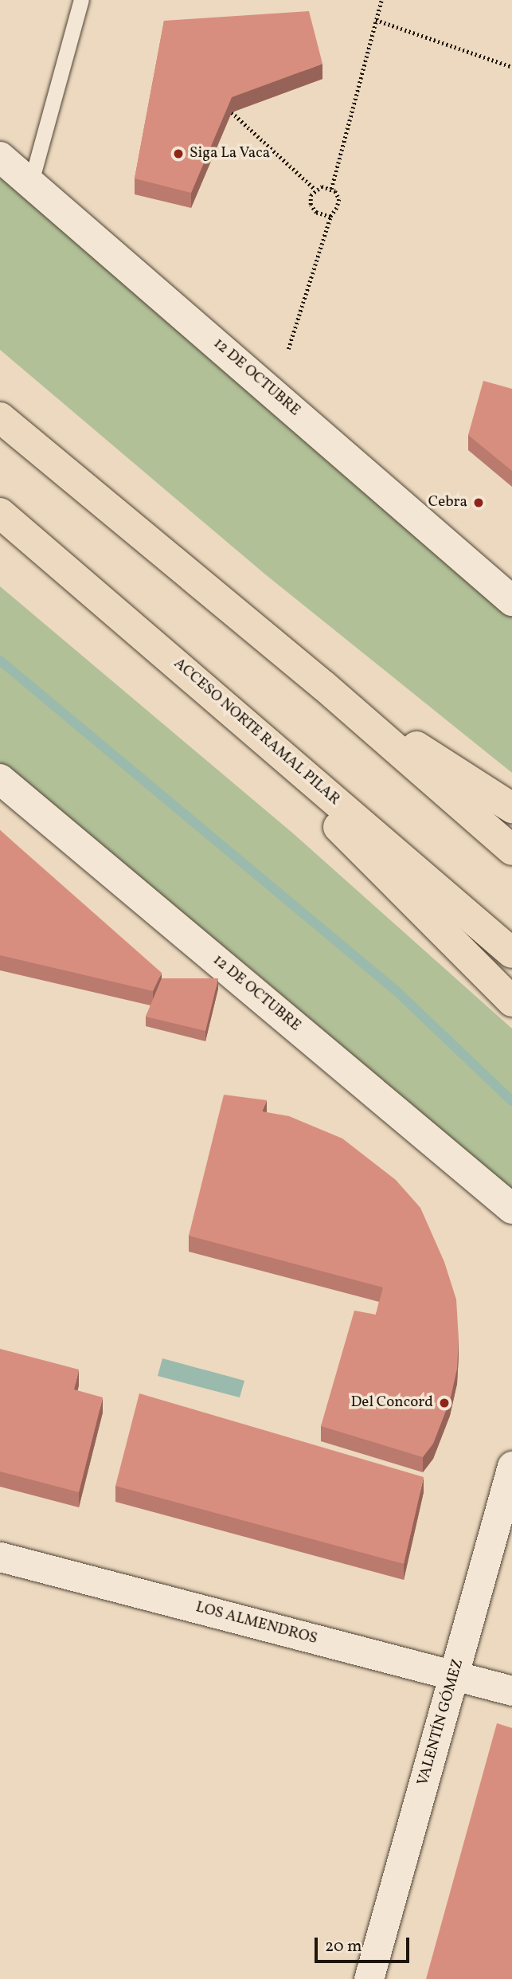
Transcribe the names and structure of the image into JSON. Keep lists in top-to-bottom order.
{
  "streets": {
    "highway": ["ACCESO NORTE RAMAL PILAR"],
    "street": ["12 DE OCTUBRE", "LOS ALMENDROS", "VALENTÍN GÓMEZ"]
  },
  "crossings": [
    ["LOS ALMENDROS", "VALENTÍN GÓMEZ"]
  ],
  "places": ["Siga La Vaca", "Cebra", "Del Concord"],
  "scale_bar": "20 m"
}
